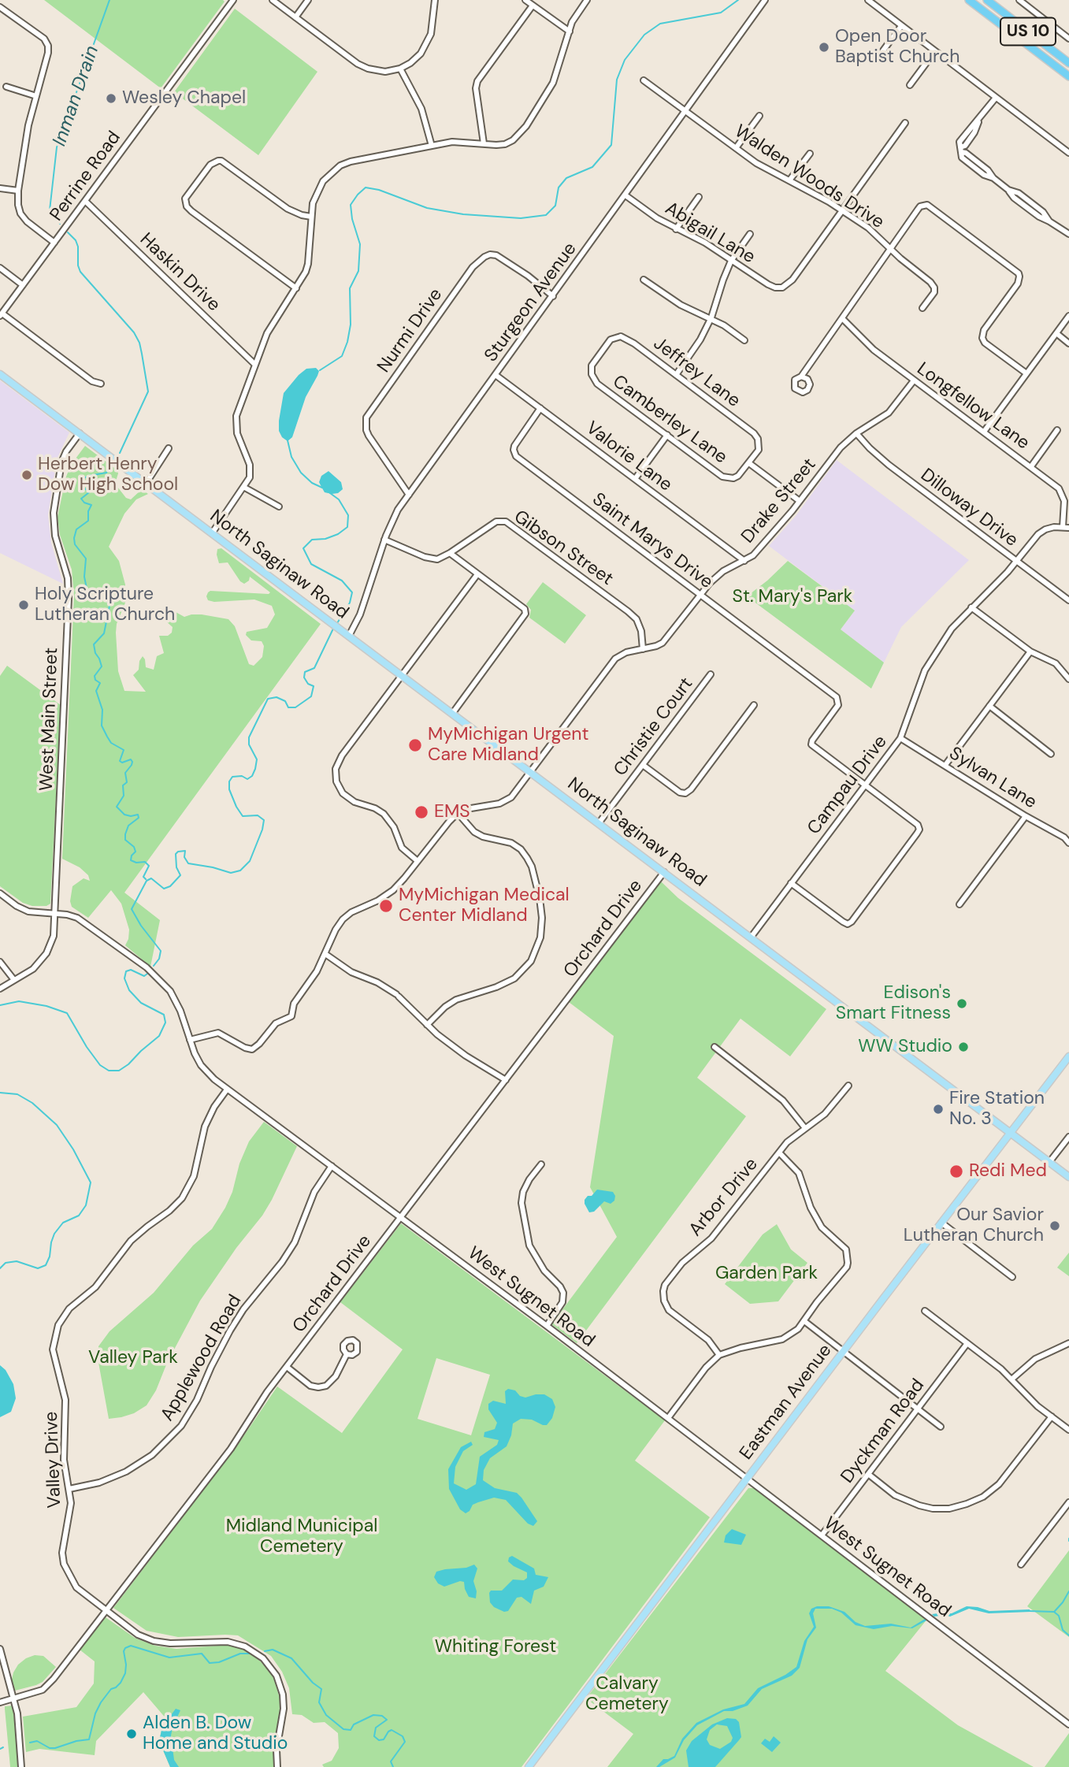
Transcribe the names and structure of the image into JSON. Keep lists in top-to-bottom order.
{
  "streets": {
    "highway": ["US 10"],
    "main road": ["North Saginaw Road", "Eastman Avenue"],
    "street": [
      "Perrine Road",
      "Walden Woods Drive",
      "Abigail Lane",
      "Haskin Drive",
      "Sturgeon Avenue",
      "Nurmi Drive",
      "Jeffrey Lane",
      "Longfellow Lane",
      "Camberley Lane",
      "Valorie Lane",
      "Drake Street",
      "Dilloway Drive",
      "Saint Marys Drive",
      "Gibson Street",
      "West Main Street",
      "Christie Court",
      "Sylvan Lane",
      "Campau Drive",
      "Orchard Drive",
      "Arbor Drive",
      "West Sugnet Road",
      "Applewood Road",
      "Dyckman Road",
      "Valley Drive"
    ]
  },
  "crossings": [
    ["Perrine Road", "Haskin Drive"],
    ["Walden Woods Drive", "Abigail Lane"],
    ["Walden Woods Drive", "Sturgeon Avenue"],
    ["Abigail Lane", "Sturgeon Avenue"],
    ["Sturgeon Avenue", "Nurmi Drive"],
    ["Sturgeon Avenue", "Valorie Lane"],
    ["Sturgeon Avenue", "Gibson Street"],
    ["Sturgeon Avenue", "North Saginaw Road"],
    ["Jeffrey Lane", "Camberley Lane"],
    ["Longfellow Lane", "Drake Street"],
    ["Longfellow Lane", "Campau Drive"],
    ["Valorie Lane", "Drake Street"],
    ["Valorie Lane", "Saint Marys Drive"],
    ["Drake Street", "Dilloway Drive"],
    ["Drake Street", "Saint Marys Drive"],
    ["Drake Street", "Gibson Street"],
    ["Drake Street", "North Saginaw Road"],
    ["Dilloway Drive", "Campau Drive"],
    ["Saint Marys Drive", "Campau Drive"],
    ["North Saginaw Road", "West Main Street"],
    ["North Saginaw Road", "Christie Court"],
    ["North Saginaw Road", "Campau Drive"],
    ["North Saginaw Road", "Orchard Drive"],
    ["North Saginaw Road", "Eastman Avenue"],
    ["West Main Street", "West Sugnet Road"],
    ["Sylvan Lane", "Campau Drive"],
    ["Orchard Drive", "West Sugnet Road"],
    ["Orchard Drive", "Valley Drive"],
    ["West Sugnet Road", "Applewood Road"],
    ["West Sugnet Road", "Eastman Avenue"],
    ["West Sugnet Road", "Dyckman Road"],
    ["West Sugnet Road", "Valley Drive"],
    ["Applewood Road", "Valley Drive"]
  ],
  "water": ["Inman Drain"],
  "parks": [
    "St. Mary's Park",
    "Garden Park",
    "Valley Park",
    "Midland Municipal Cemetery",
    "Whiting Forest",
    "Calvary Cemetery"
  ],
  "places": [
    "Open Door Baptist Church",
    "Wesley Chapel",
    "Herbert Henry Dow High School",
    "Holy Scripture Lutheran Church",
    "MyMichigan Urgent Care Midland",
    "EMS",
    "MyMichigan Medical Center Midland",
    "Edison's Smart Fitness",
    "WW Studio",
    "Fire Station No. 3",
    "Redi Med",
    "Our Savior Lutheran Church",
    "Alden B. Dow Home and Studio"
  ]
}
